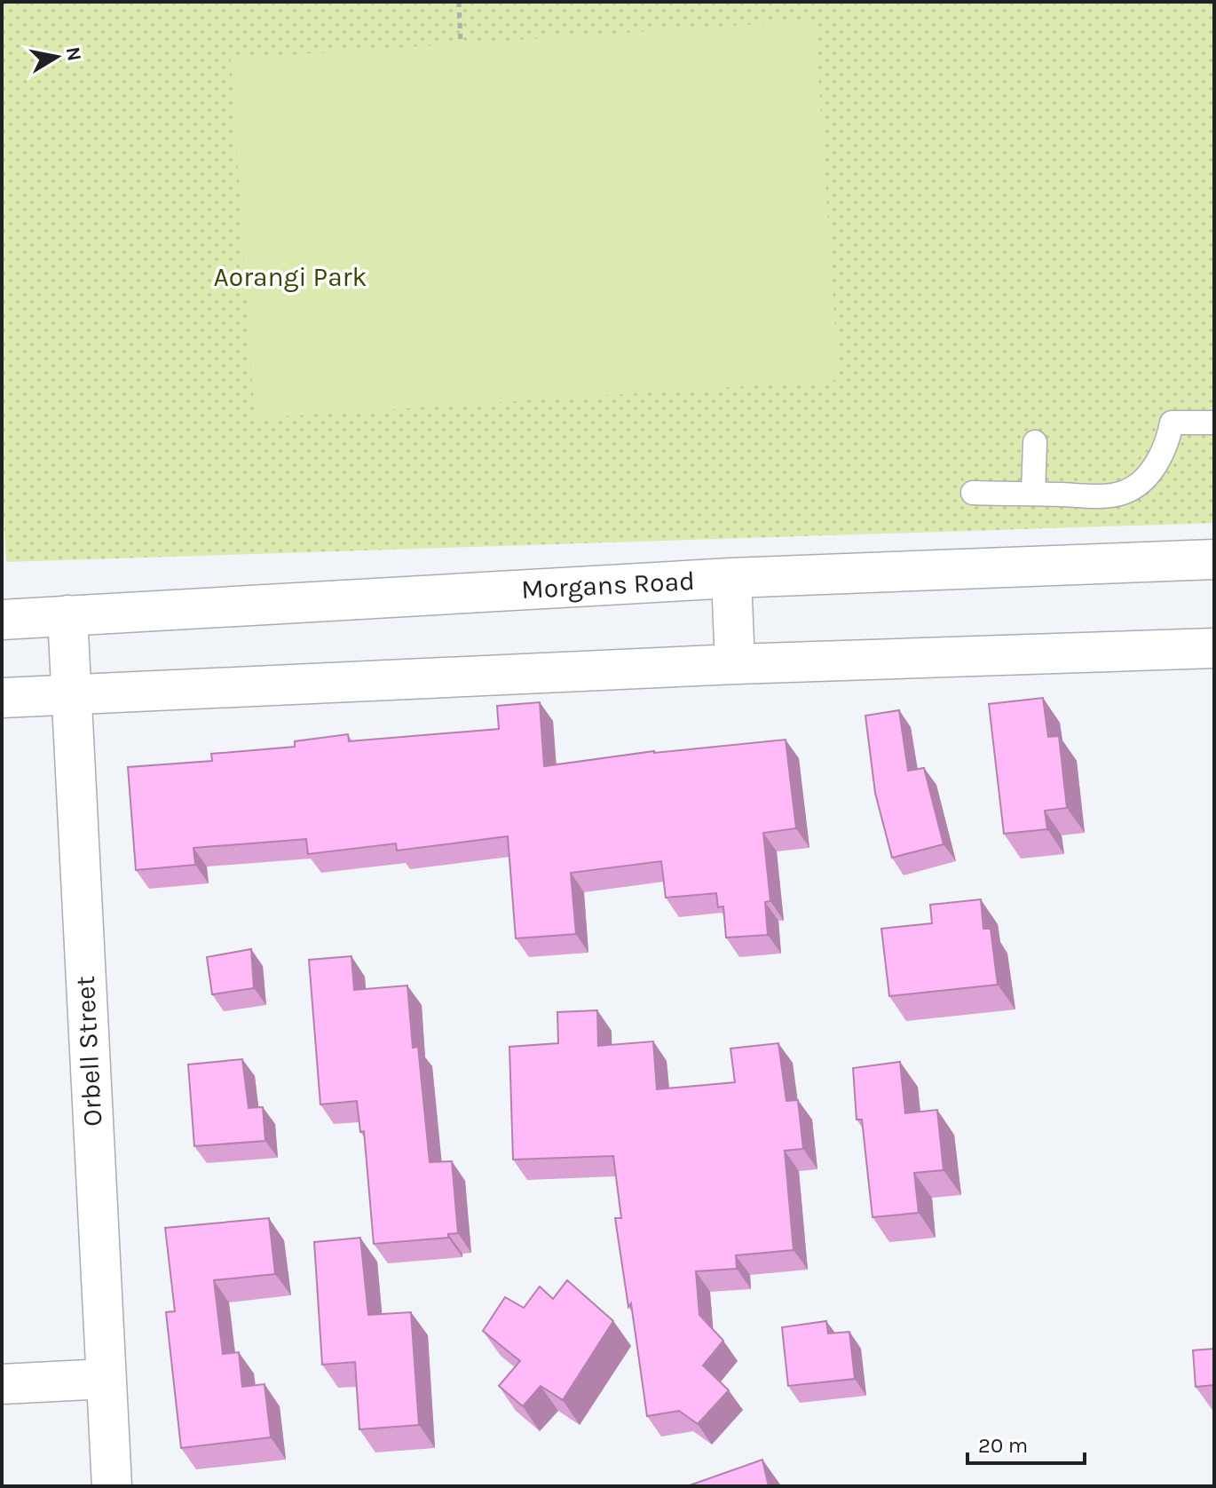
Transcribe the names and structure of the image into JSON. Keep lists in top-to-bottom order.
{
  "streets": {
    "street": ["Morgans Road", "Orbell Street"]
  },
  "crossings": [
    ["Morgans Road", "Orbell Street"]
  ],
  "parks": ["Aorangi Park"],
  "scale_bar": "20 m",
  "north": "right"
}
